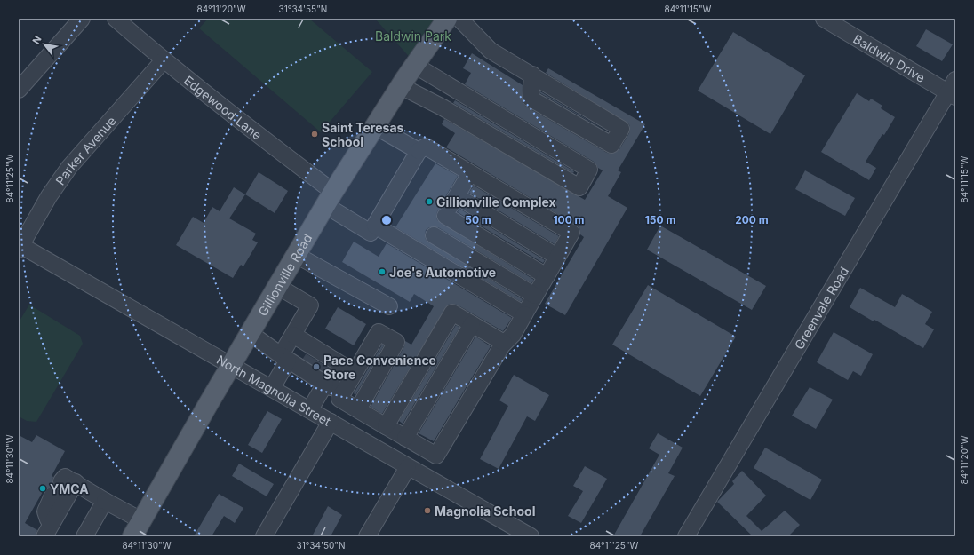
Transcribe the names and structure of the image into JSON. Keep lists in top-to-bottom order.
{
  "streets": {
    "main road": ["Gillionville Road"],
    "street": [
      "Baldwin Drive",
      "Edgewood Lane",
      "Parker Avenue",
      "Greenvale Road",
      "North Magnolia Street"
    ]
  },
  "crossings": [
    ["Baldwin Drive", "Greenvale Road"],
    ["Edgewood Lane", "Parker Avenue"],
    ["Edgewood Lane", "Gillionville Road"],
    ["Parker Avenue", "North Magnolia Street"],
    ["Gillionville Road", "North Magnolia Street"]
  ],
  "parks": ["Baldwin Park"],
  "places": [
    "Saint Teresas School",
    "Gillionville Complex",
    "Joe's Automotive",
    "Pace Convenience Store",
    "YMCA",
    "Magnolia School"
  ],
  "north": "top left",
  "coordinates": [
    "84°11'20\"W",
    "31°34'55\"N",
    "84°11'15\"W",
    "84°11'25\"W",
    "84°11'30\"W",
    "31°34'50\"N"
  ],
  "rings": [
    "50 m",
    "100 m",
    "150 m",
    "200 m"
  ]
}
